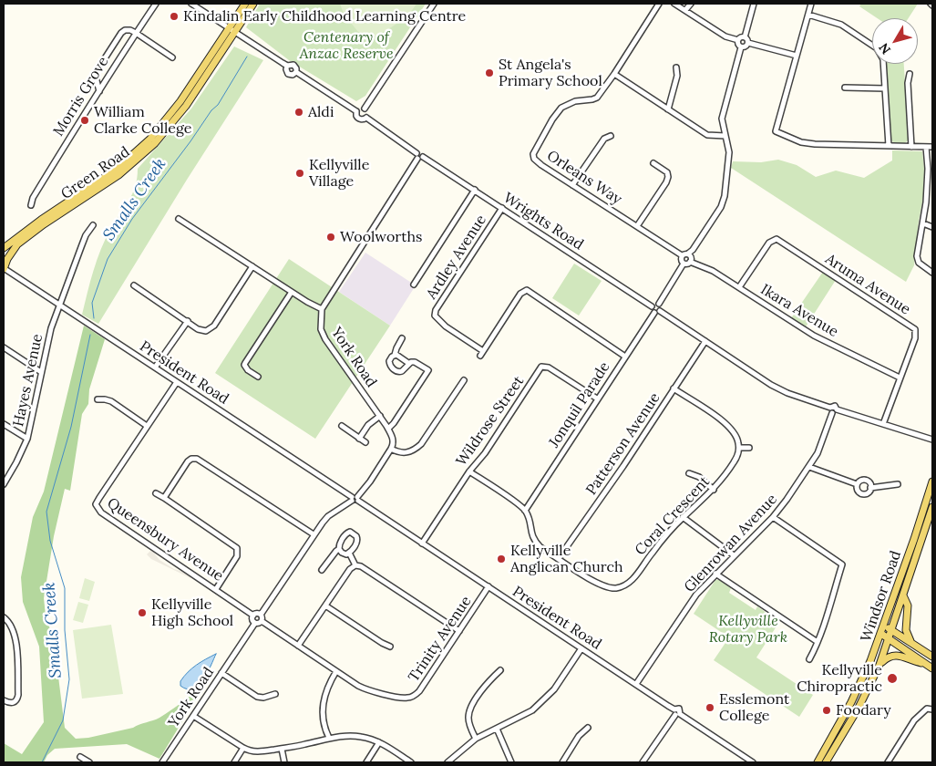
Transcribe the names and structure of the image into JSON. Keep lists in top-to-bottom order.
{
  "streets": {
    "main road": ["Green Road", "Windsor Road"],
    "street": [
      "Morris Grove",
      "Orleans Way",
      "Wrights Road",
      "Ardley Avenue",
      "Aruma Avenue",
      "Ikara Avenue",
      "York Road",
      "President Road",
      "Hayes Avenue",
      "Jonquil Parade",
      "Wildrose Street",
      "Patterson Avenue",
      "Coral Crescent",
      "Queensbury Avenue",
      "Glenrowan Avenue",
      "Trinity Avenue"
    ]
  },
  "crossings": [
    ["Green Road", "President Road"],
    ["Orleans Way", "Ikara Avenue"],
    ["Wrights Road", "Ardley Avenue"],
    ["Wrights Road", "Jonquil Parade"],
    ["Ardley Avenue", "Jonquil Parade"],
    ["Aruma Avenue", "Ikara Avenue"],
    ["York Road", "Queensbury Avenue"],
    ["York Road", "Trinity Avenue"],
    ["President Road", "Hayes Avenue"],
    ["President Road", "Wildrose Street"],
    ["President Road", "Queensbury Avenue"],
    ["President Road", "Glenrowan Avenue"],
    ["President Road", "Trinity Avenue"],
    ["Jonquil Parade", "Wildrose Street"],
    ["Jonquil Parade", "Coral Crescent"],
    ["Patterson Avenue", "Coral Crescent"],
    ["Queensbury Avenue", "Trinity Avenue"]
  ],
  "water": ["Smalls Creek"],
  "parks": ["Centenary of Anzac Reserve", "Kellyville Rotary Park"],
  "places": [
    "Kindalin Early Childhood Learning Centre",
    "St Angela's Primary School",
    "Aldi",
    "William Clarke College",
    "Kellyville Village",
    "Woolworths",
    "Kellyville Anglican Church",
    "Kellyville High School",
    "Kellyville Chiropractic",
    "Esslemont College",
    "Foodary"
  ],
  "north": "bottom left"
}
